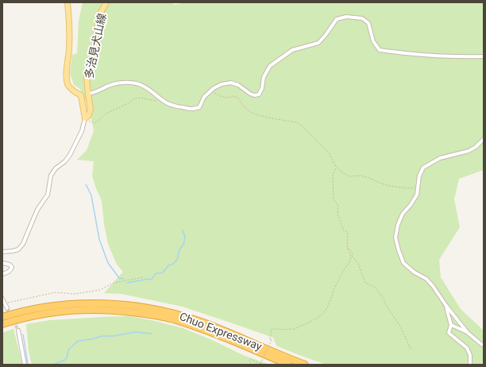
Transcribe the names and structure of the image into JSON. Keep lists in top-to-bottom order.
{
  "streets": {
    "highway": ["Chuo Expressway"],
    "main road": ["多治見犬山線"]
  }
}
